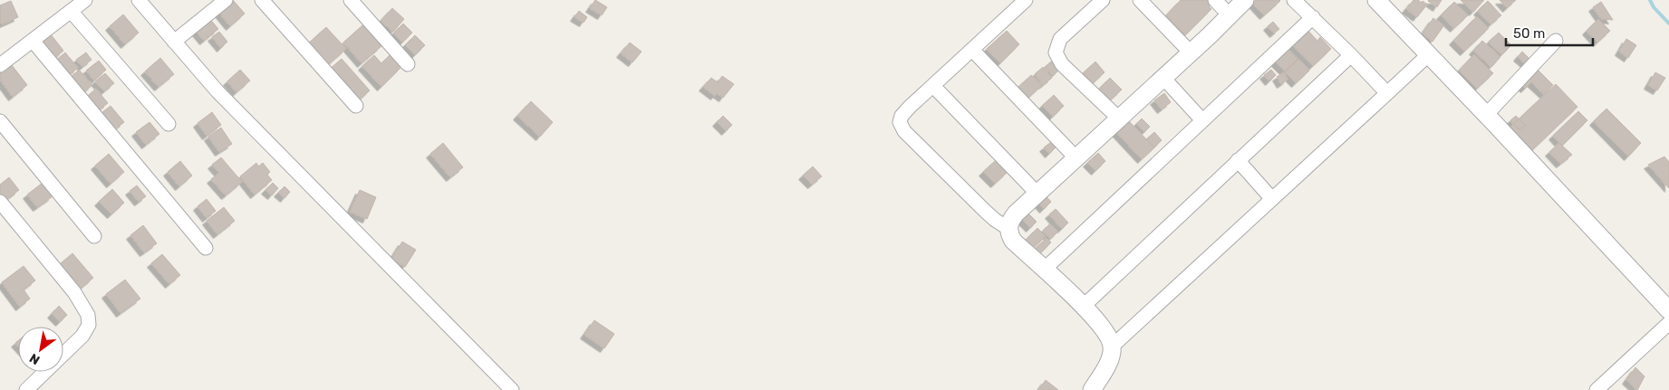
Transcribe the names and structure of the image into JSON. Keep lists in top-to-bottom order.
{
  "scale_bar": "50 m",
  "north": "bottom left"
}
